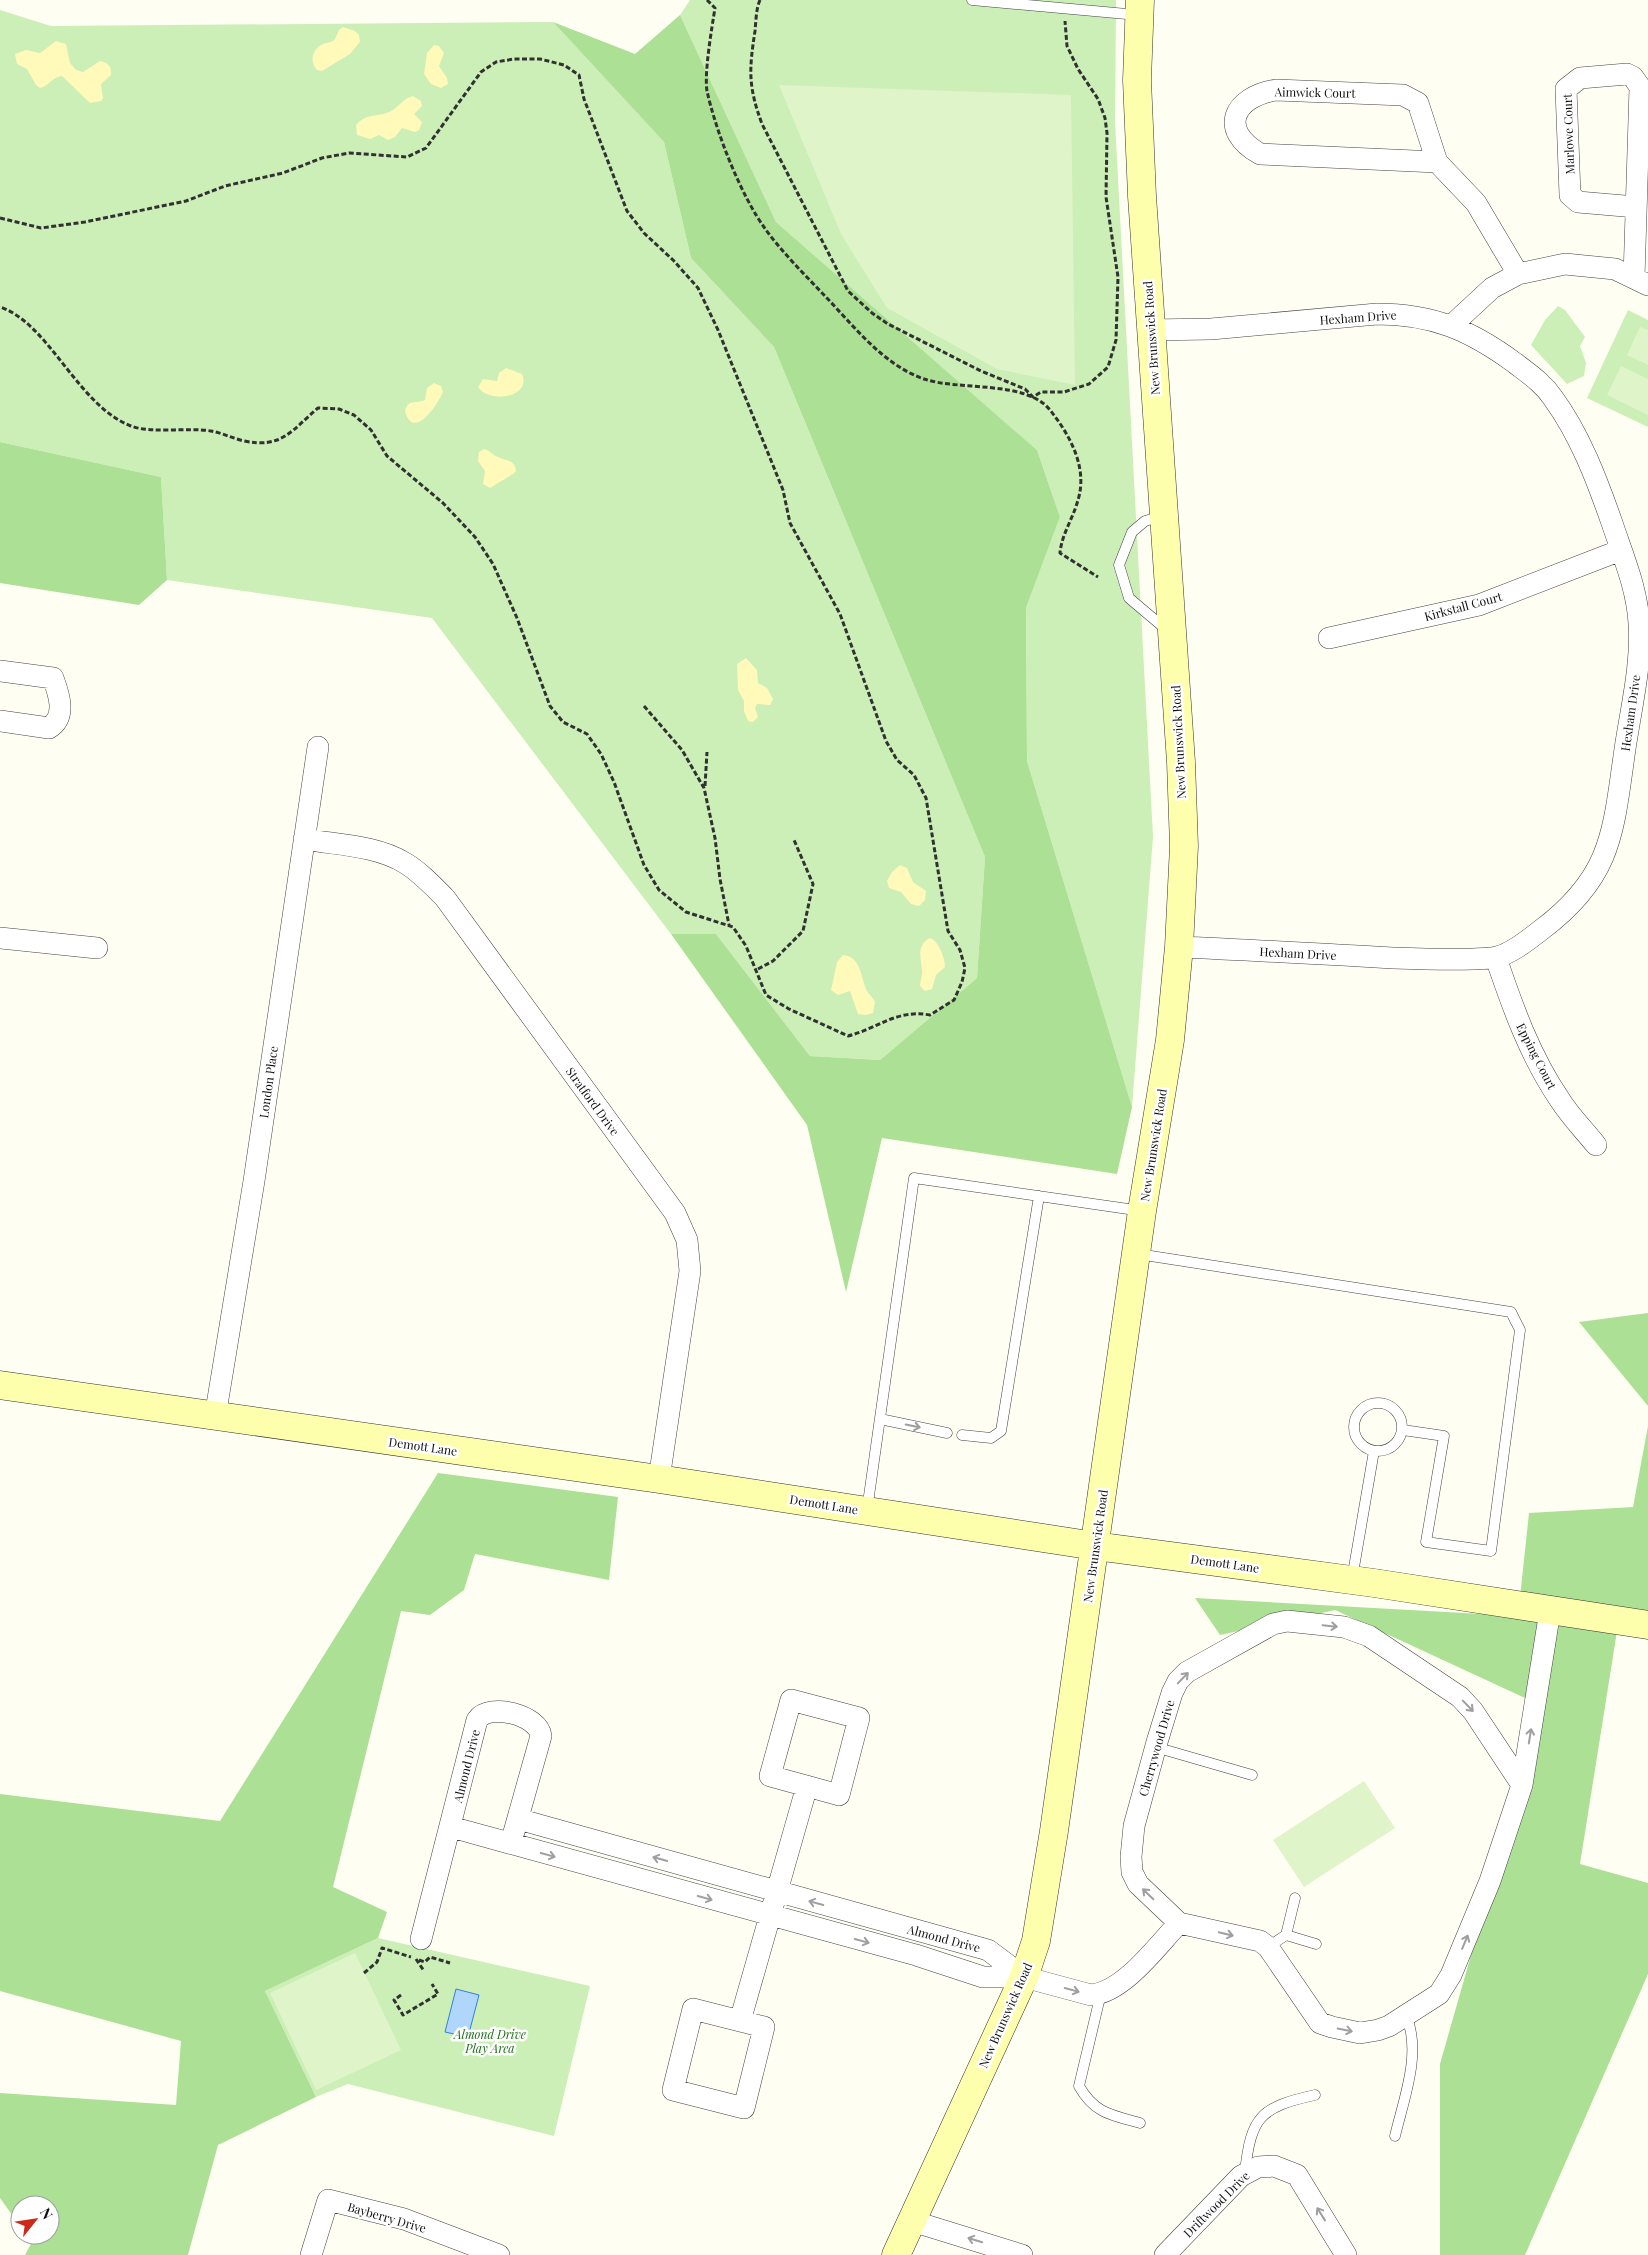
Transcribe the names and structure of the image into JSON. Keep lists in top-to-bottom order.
{
  "streets": {
    "street": [
      "Aimwick Court",
      "Marlowe Court",
      "Hexham Drive",
      "New Brunswick Road",
      "Kirkstall Court",
      "Epping Court",
      "London Place",
      "Stratford Drive",
      "Demott Lane",
      "Cherrywood Drive",
      "Almond Drive",
      "Driftwood Drive",
      "Bayberry Drive"
    ]
  },
  "crossings": [
    ["Hexham Drive", "New Brunswick Road"],
    ["Hexham Drive", "Kirkstall Court"],
    ["Hexham Drive", "Epping Court"],
    ["New Brunswick Road", "Demott Lane"],
    ["New Brunswick Road", "Almond Drive"],
    ["London Place", "Stratford Drive"],
    ["London Place", "Demott Lane"],
    ["Stratford Drive", "Demott Lane"]
  ],
  "one_way": ["Driftwood Drive"],
  "parks": ["Almond Drive Play Area"],
  "north": "top right"
}
